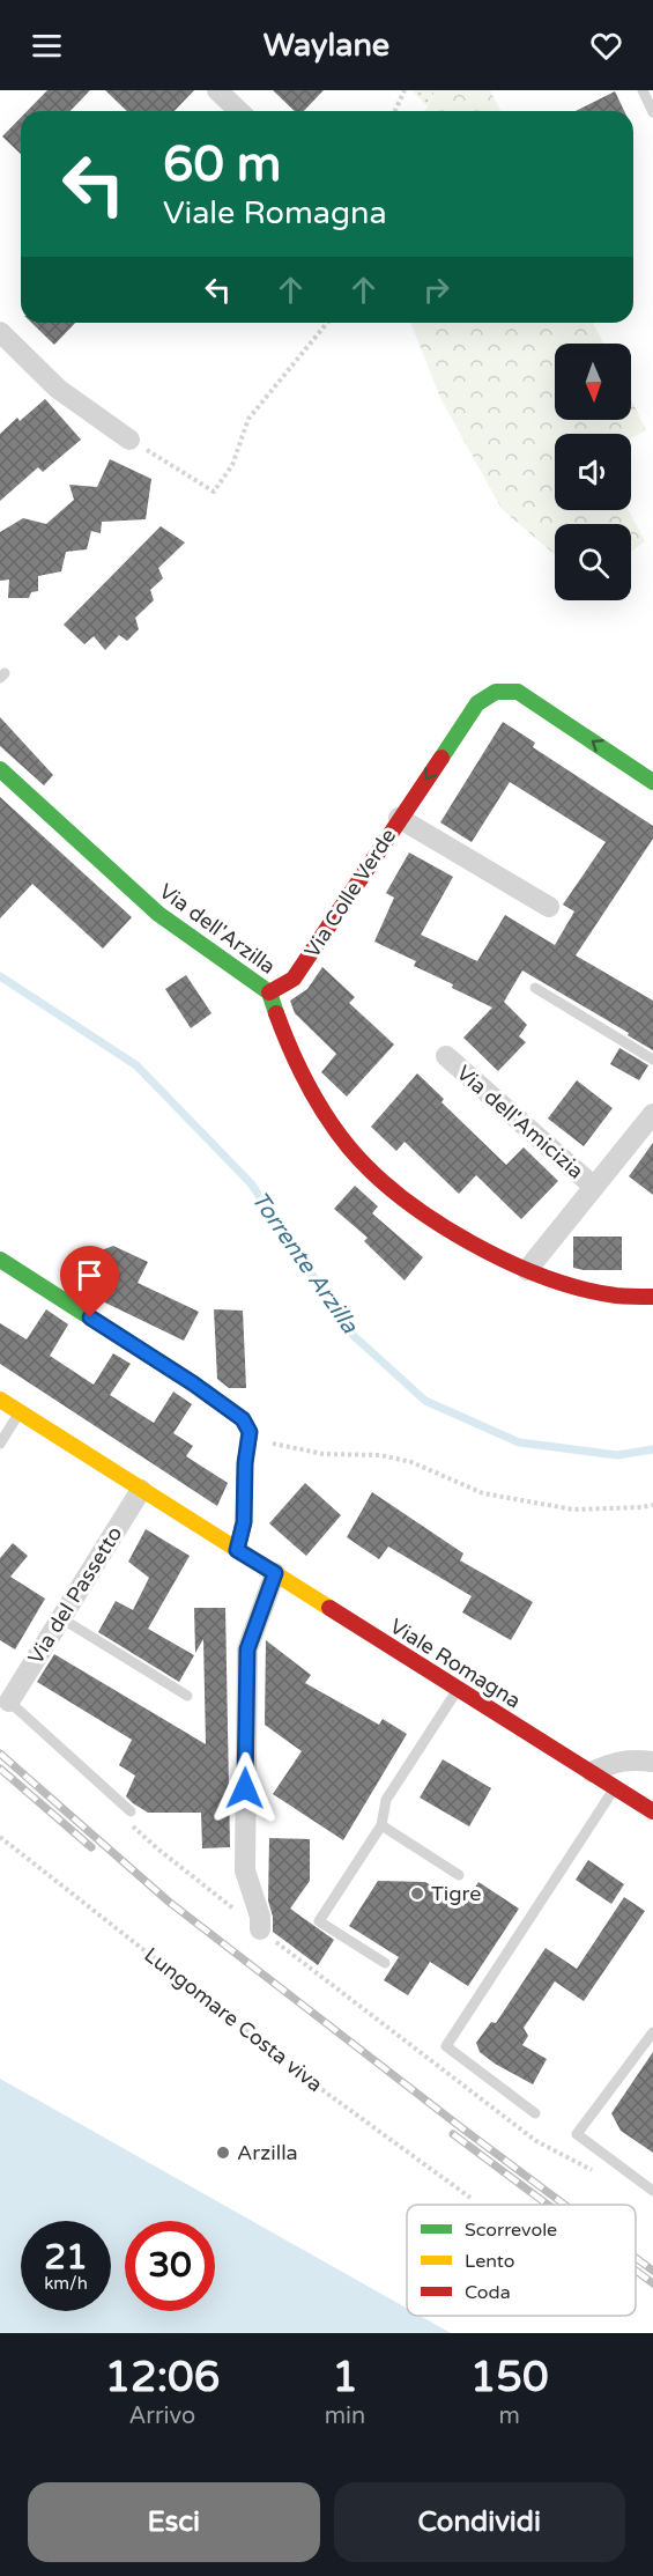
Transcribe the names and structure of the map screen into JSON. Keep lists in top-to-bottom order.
{
  "streets": {
    "street": [
      "Via Colle Verde",
      "Via dell'Arzilla",
      "Via dell'Amicizia",
      "Via del Passetto",
      "Viale Romagna"
    ],
    "path": ["Lungomare Costa viva"]
  },
  "crossings": [
    ["Via Colle Verde", "Via dell'Arzilla"],
    ["Via del Passetto", "Viale Romagna"]
  ],
  "water": ["Torrente Arzilla"],
  "places": ["Tigre", "Arzilla"],
  "legend": ["Scorrevole", "Lento", "Coda"],
  "north": "bottom",
  "page": {
    "header": "Waylane",
    "turn": ["60 m", "Viale Romagna"],
    "speed": "21 km/h",
    "limit": "30",
    "eta": [
      "12:06",
      "Arrivo",
      "1",
      "min",
      "150",
      "m"
    ],
    "buttons": ["Esci", "Condividi"]
  }
}
